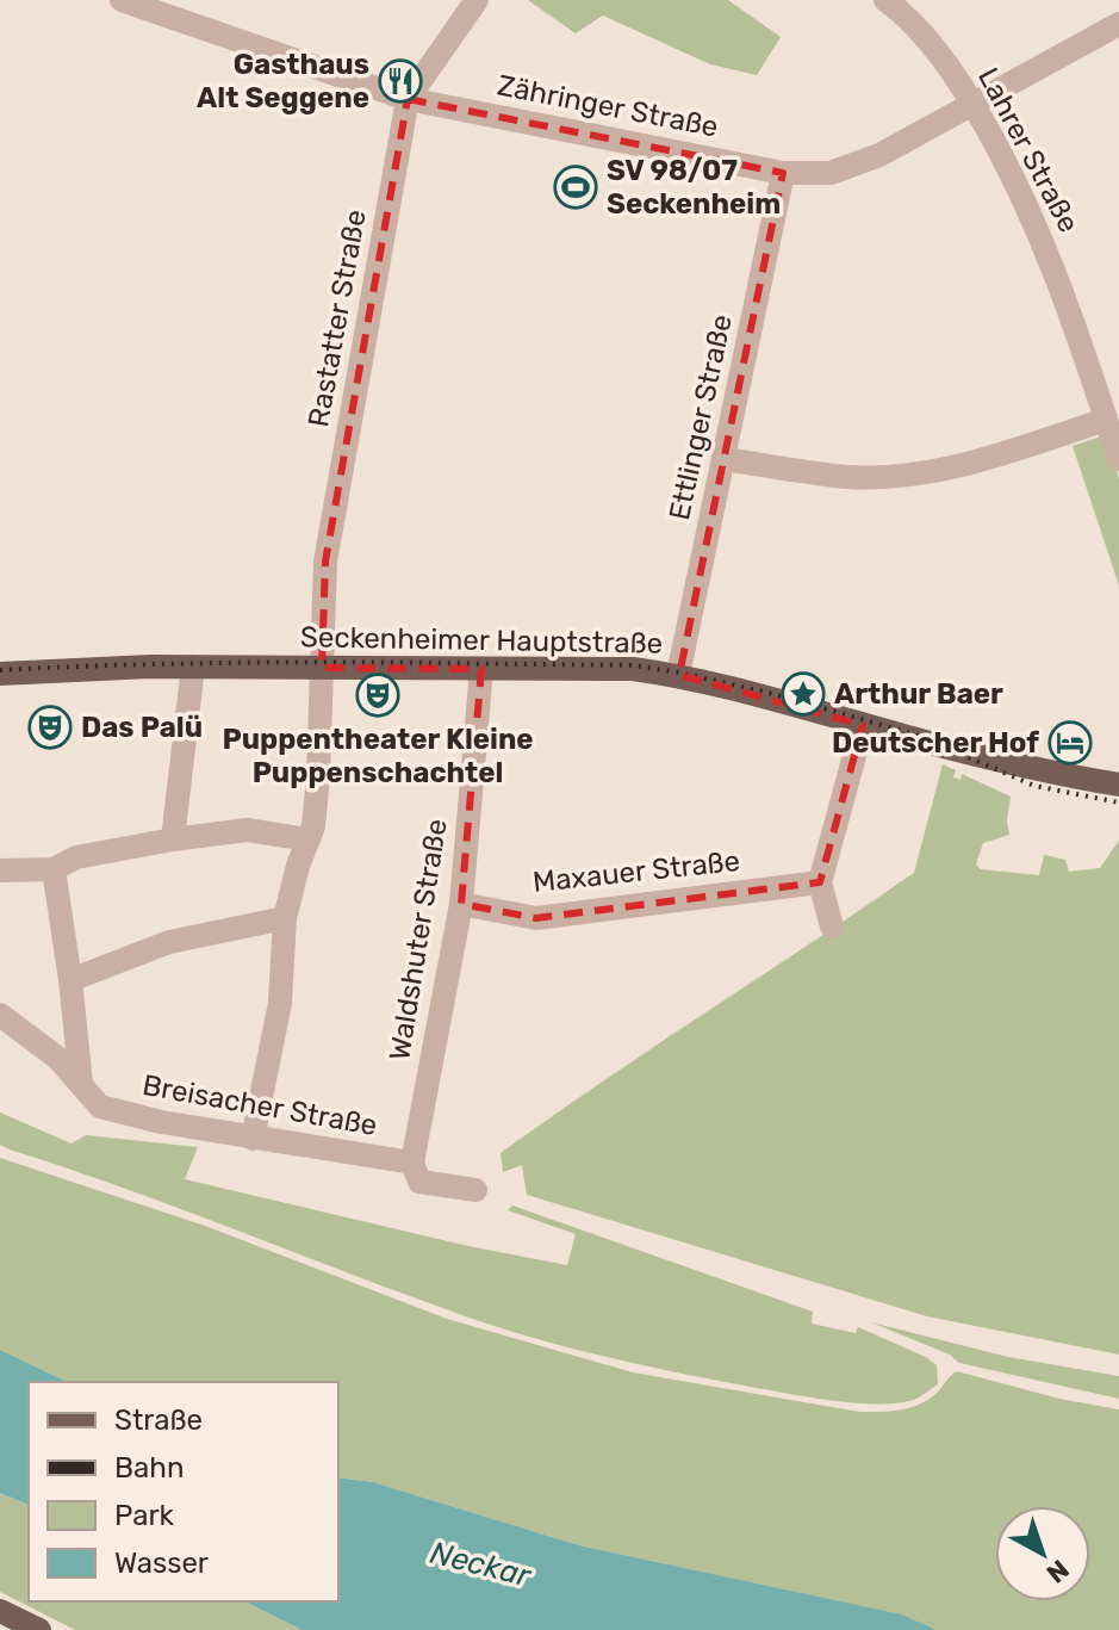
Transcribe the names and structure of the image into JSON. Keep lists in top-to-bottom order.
{
  "streets": {
    "main road": ["Seckenheimer Hauptstraße"],
    "street": [
      "Zähringer Straße",
      "Lahrer Straße",
      "Rastatter Straße",
      "Ettlinger Straße",
      "Maxauer Straße",
      "Waldshuter Straße",
      "Breisacher Straße"
    ]
  },
  "crossings": [
    ["Zähringer Straße", "Lahrer Straße"],
    ["Zähringer Straße", "Rastatter Straße"],
    ["Zähringer Straße", "Ettlinger Straße"],
    ["Rastatter Straße", "Seckenheimer Hauptstraße"],
    ["Rastatter Straße", "Breisacher Straße"],
    ["Ettlinger Straße", "Seckenheimer Hauptstraße"],
    ["Seckenheimer Hauptstraße", "Waldshuter Straße"],
    ["Maxauer Straße", "Waldshuter Straße"],
    ["Waldshuter Straße", "Breisacher Straße"]
  ],
  "water": ["Neckar"],
  "places": {
    "restaurant": ["Gasthaus Alt Seggene"],
    "sports": ["SV 98/07 Seckenheim"],
    "place": ["Arthur Baer"],
    "theatre": ["Puppentheater Kleine Puppenschachtel", "Das Palü"],
    "hotel": ["Deutscher Hof"]
  },
  "legend": [
    "Straße",
    "Bahn",
    "Park",
    "Wasser"
  ],
  "north": "bottom right"
}
